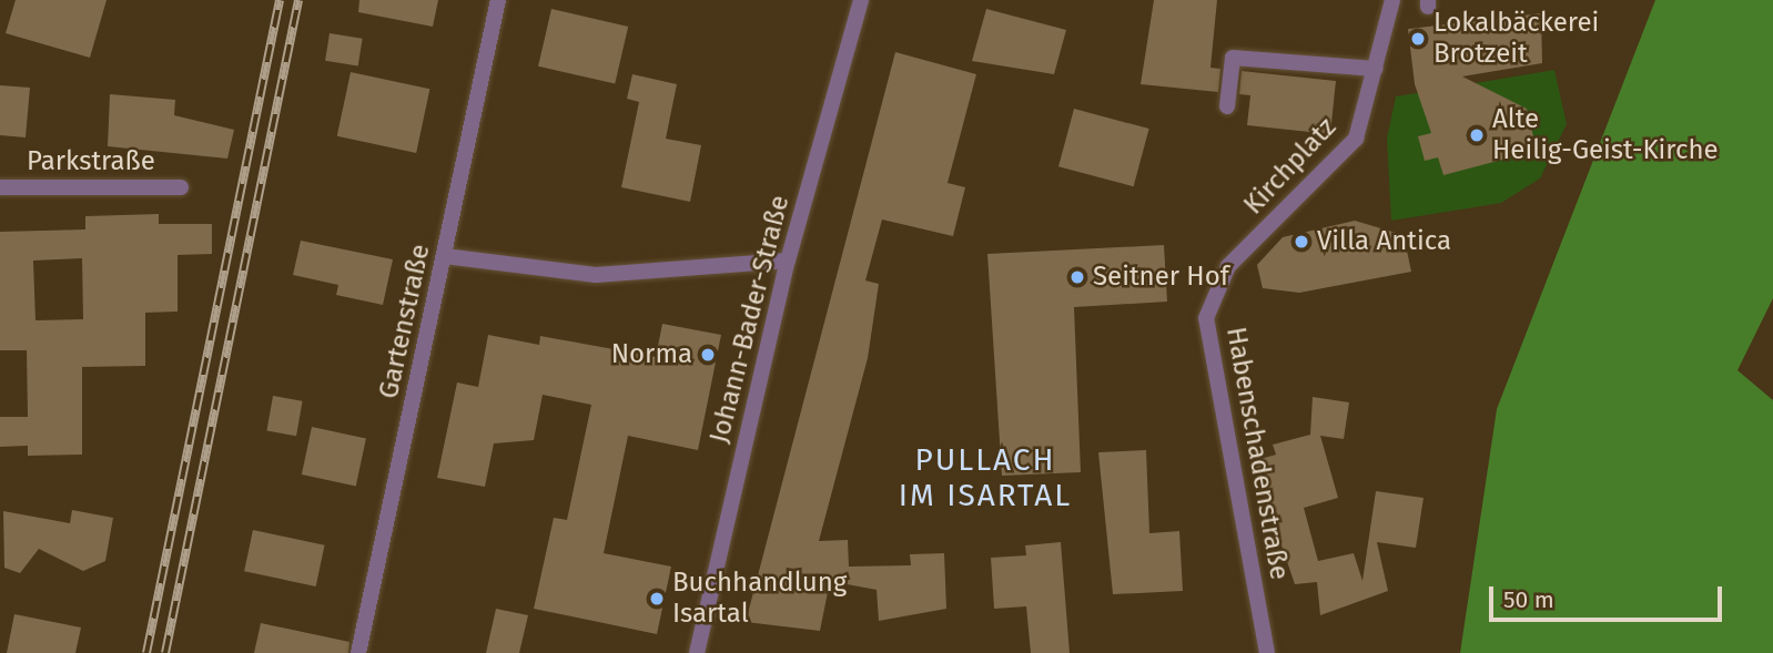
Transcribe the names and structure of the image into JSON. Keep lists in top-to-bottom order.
{
  "streets": {
    "street": [
      "Parkstraße",
      "Kirchplatz",
      "Johann-Bader-Straße",
      "Gartenstraße",
      "Habenschadenstraße"
    ]
  },
  "crossings": [
    ["Kirchplatz", "Habenschadenstraße"]
  ],
  "districts": ["PULLACH IM ISARTAL"],
  "places": [
    "Lokalbäckerei Brotzeit",
    "Alte Heilig-Geist-Kirche",
    "Villa Antica",
    "Seitner Hof",
    "Norma",
    "Buchhandlung Isartal"
  ],
  "scale_bar": "50 m"
}
